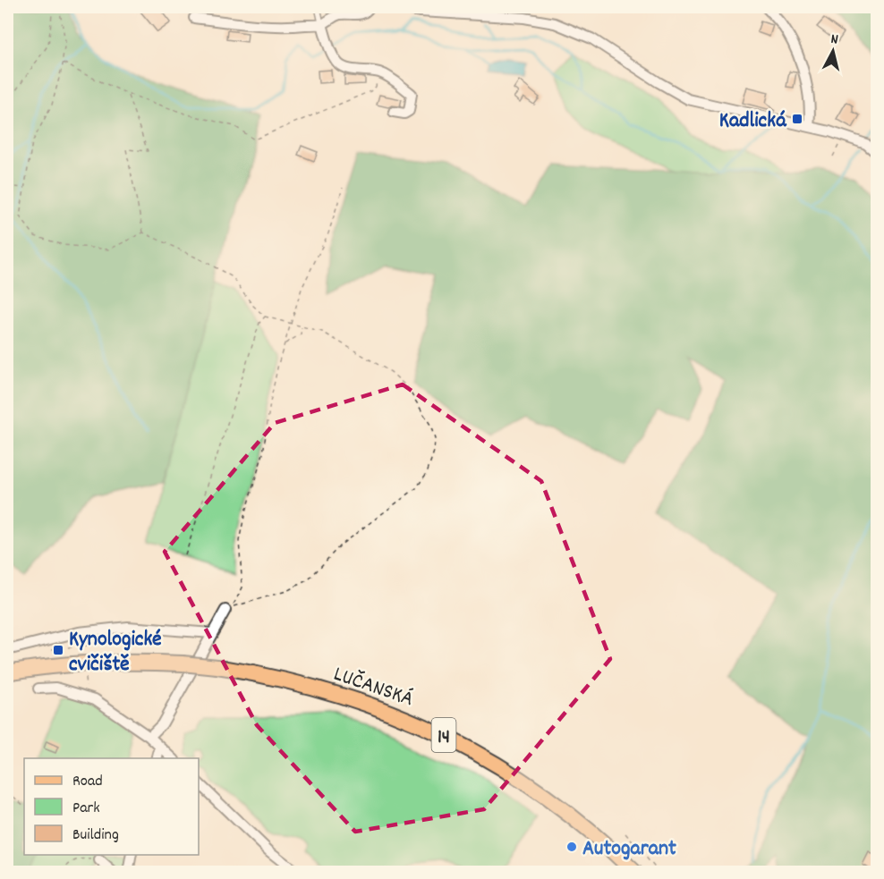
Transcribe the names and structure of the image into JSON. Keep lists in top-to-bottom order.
{
  "streets": {
    "main road": ["LUČANSKÁ", "14"]
  },
  "places": {
    "transit": ["Kadlická", "Kynologické cvičiště"],
    "other": ["Autogarant"]
  },
  "legend": ["Road", "Park", "Building"],
  "north": "top"
}
